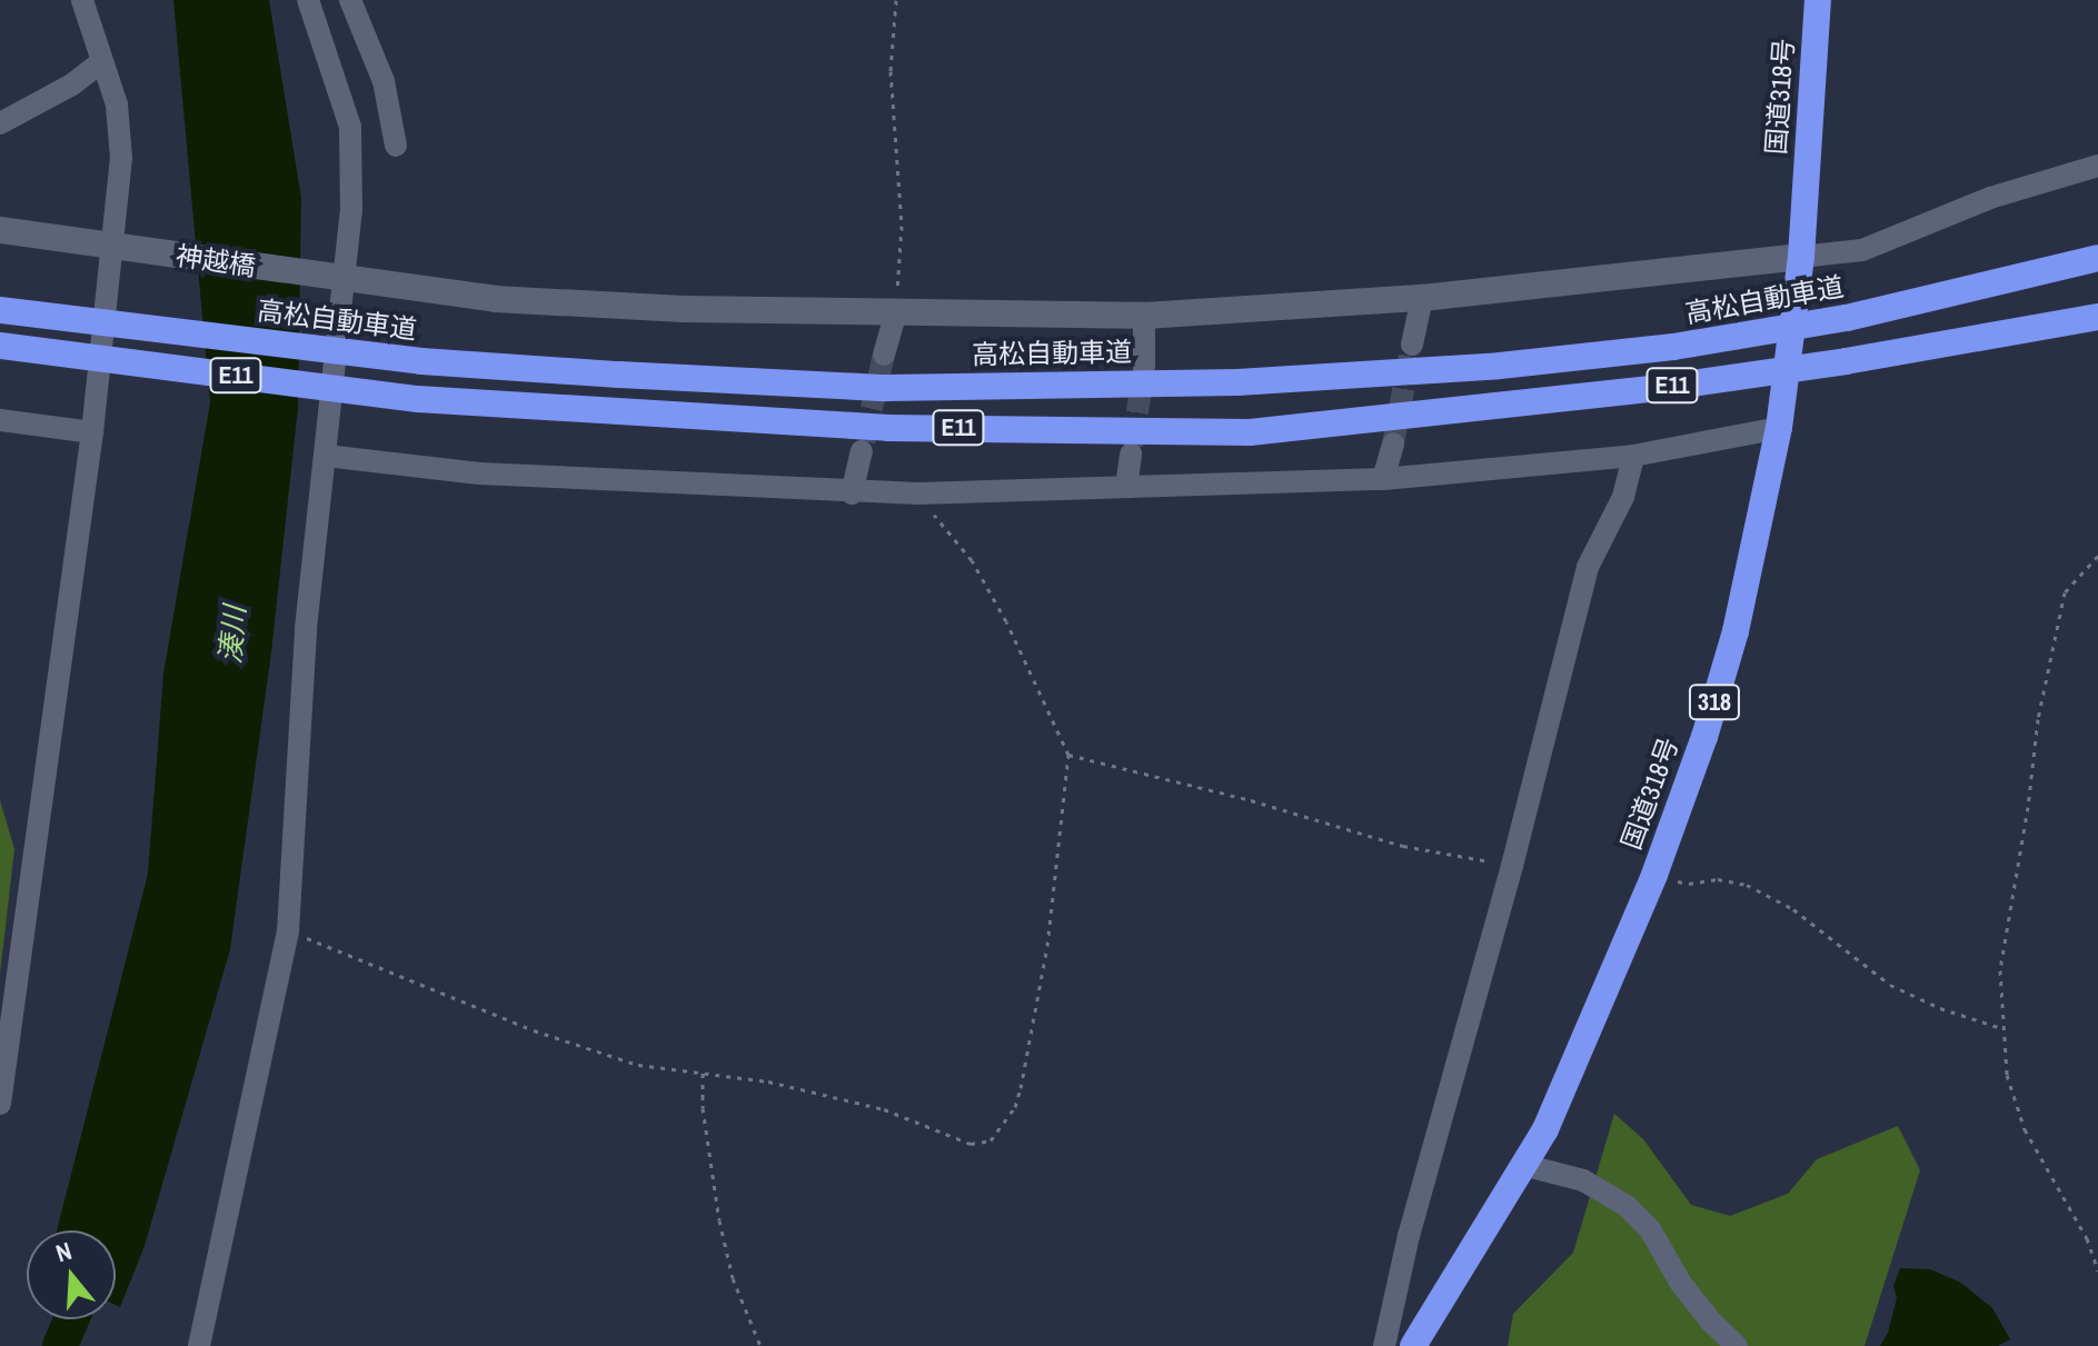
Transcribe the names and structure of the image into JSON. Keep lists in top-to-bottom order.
{
  "streets": {
    "highway": [
      "国道318号",
      "高松自動車道",
      "E11",
      "318"
    ],
    "street": ["神越橋"]
  },
  "crossings": [
    ["国道318号", "神越橋"]
  ],
  "water": ["湊川"],
  "north": "top"
}
